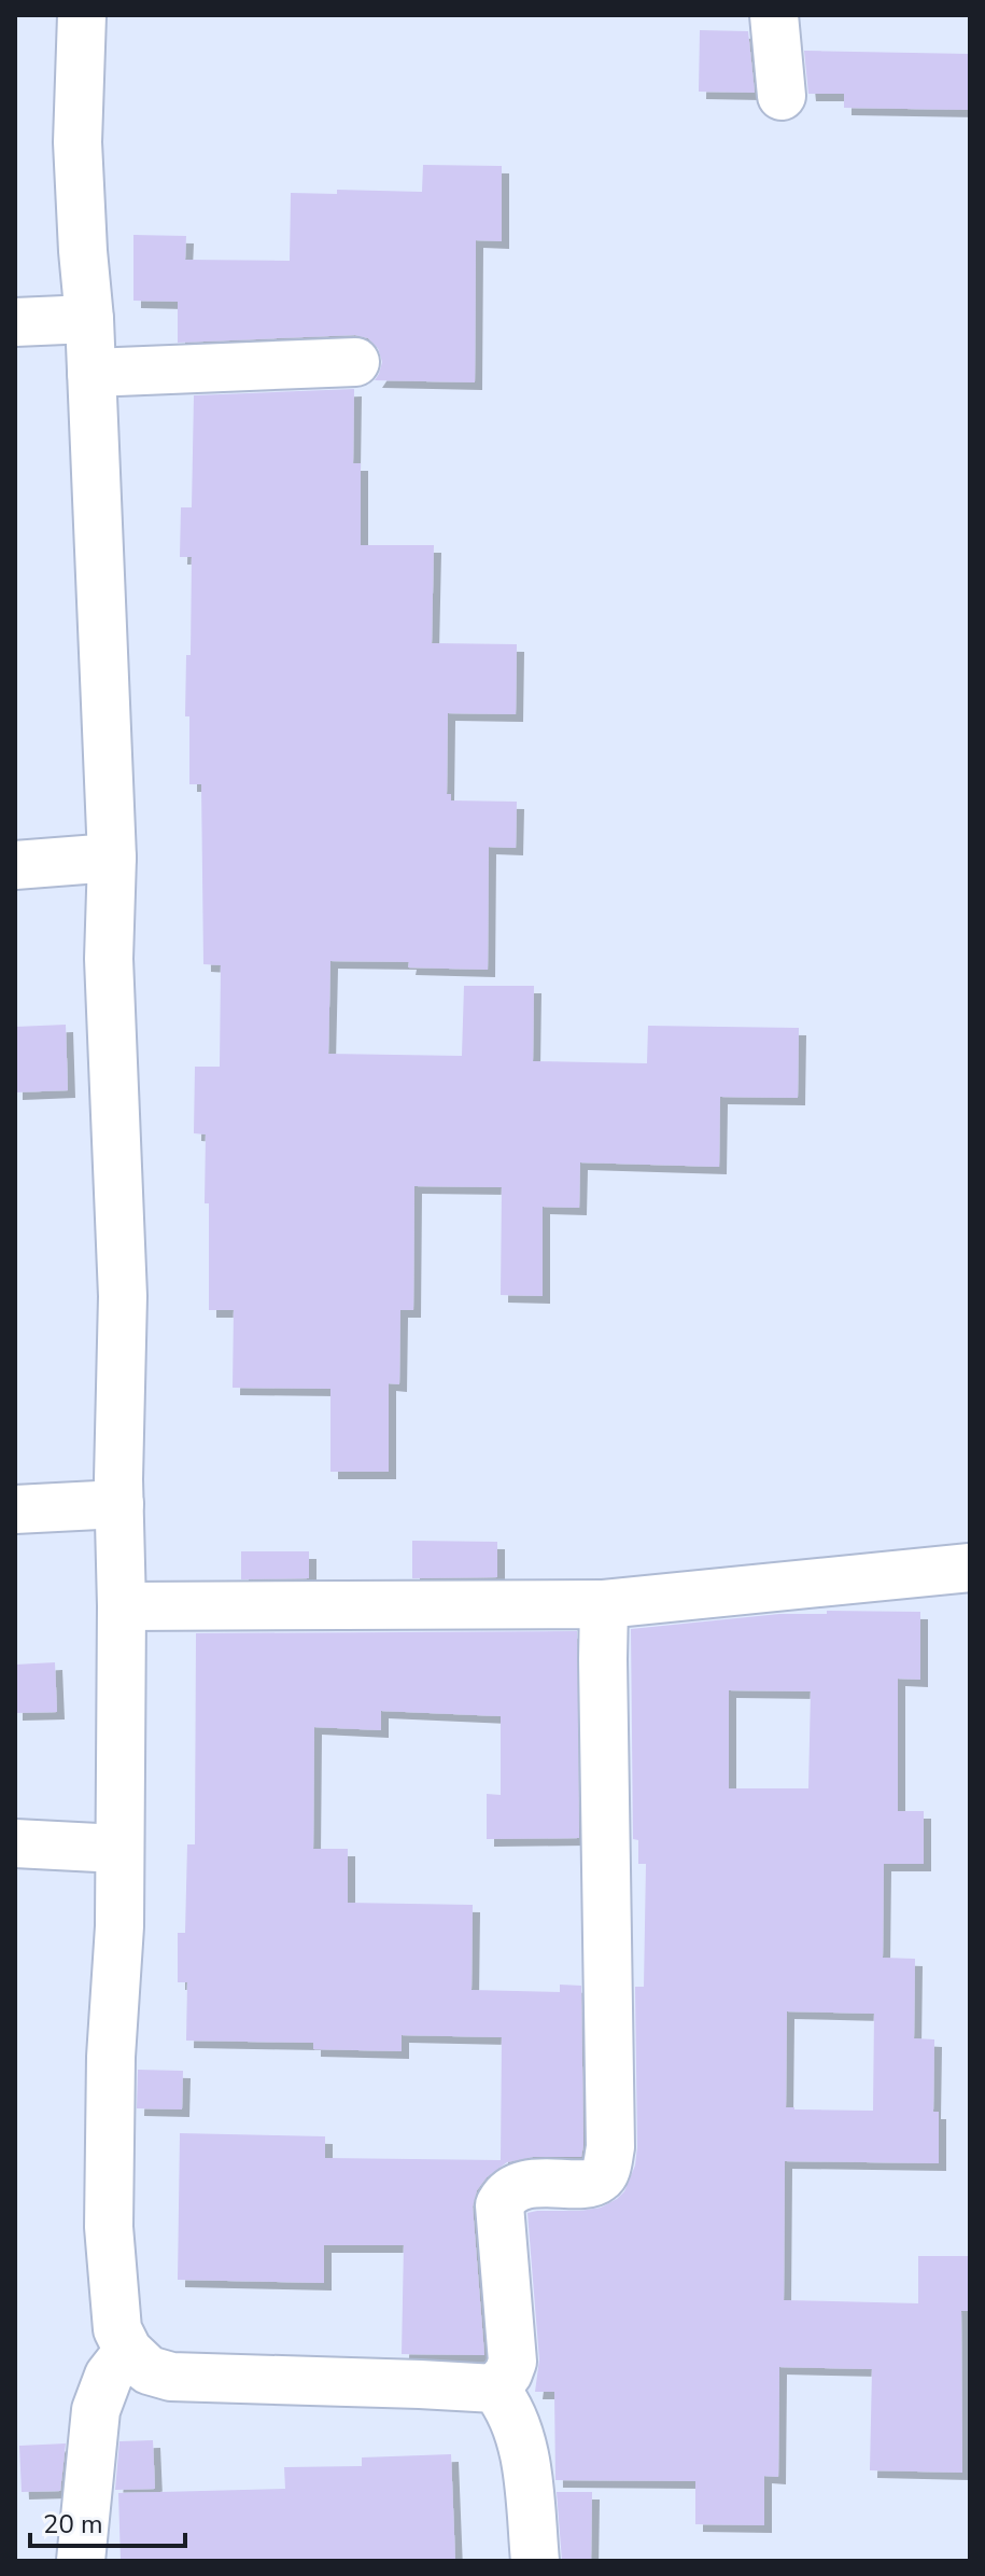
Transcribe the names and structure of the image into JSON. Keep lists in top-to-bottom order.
{
  "scale_bar": "20 m"
}
